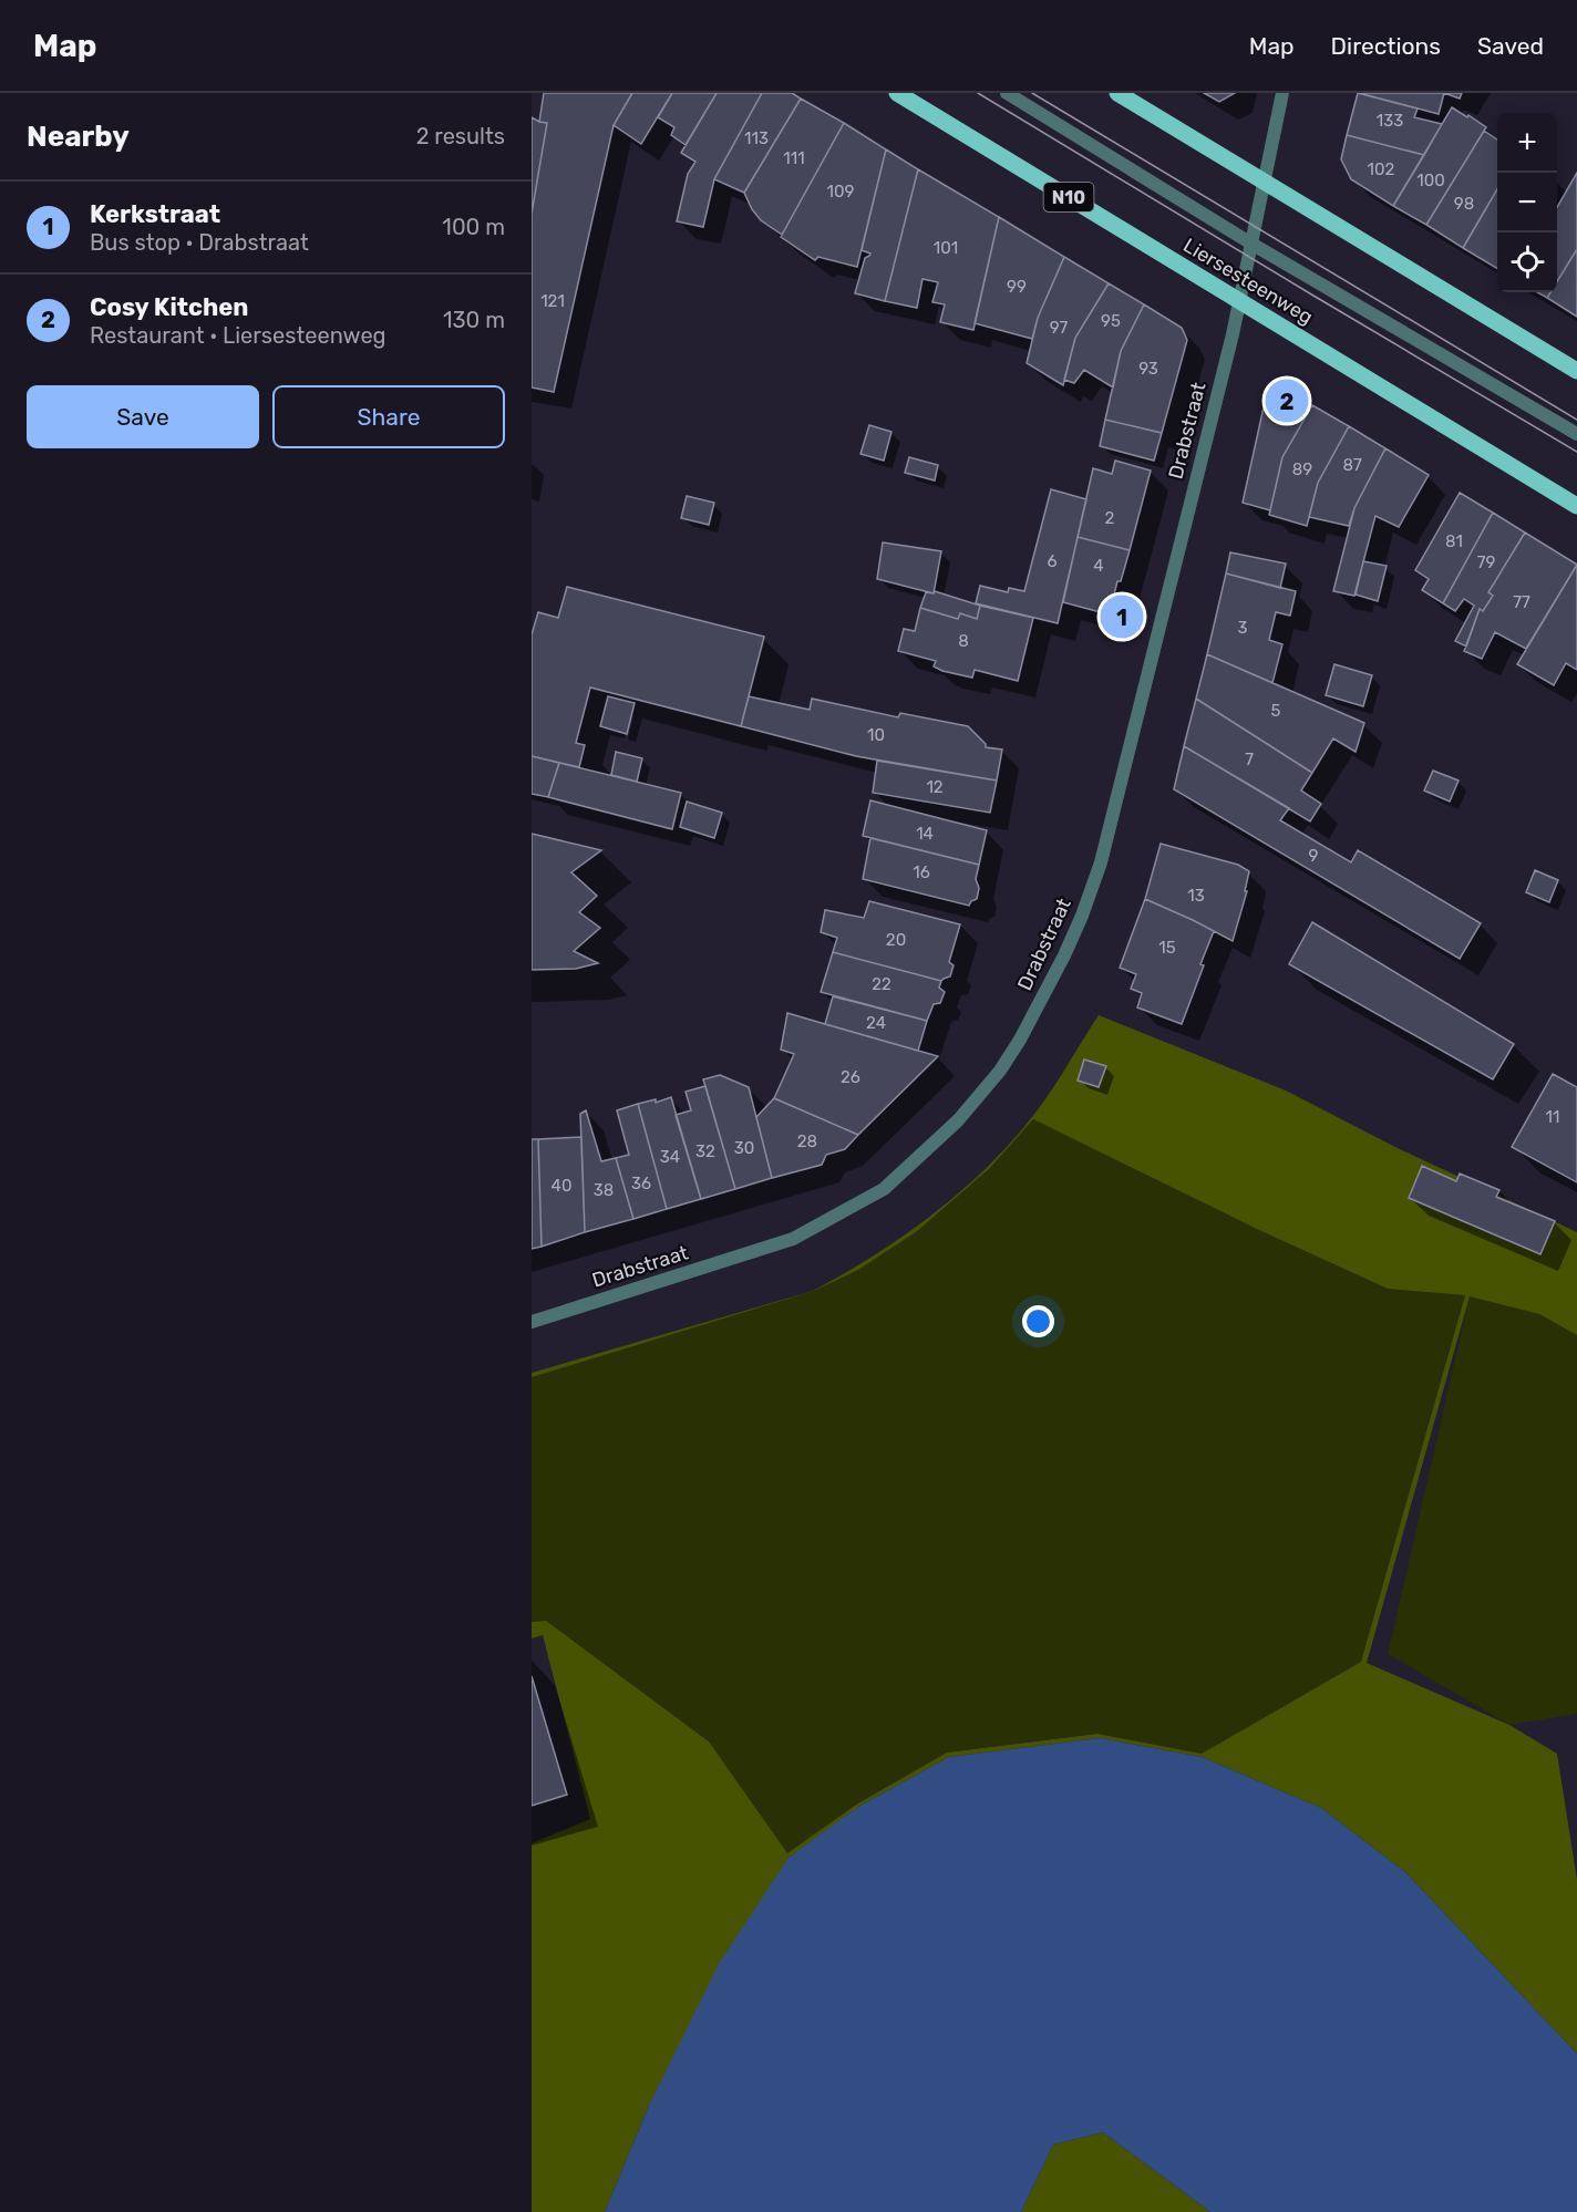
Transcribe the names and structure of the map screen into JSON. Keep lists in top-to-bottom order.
{
  "streets": {
    "main road": ["N10", "Liersesteenweg"],
    "street": ["Drabstraat"]
  },
  "crossings": [
    ["Liersesteenweg", "Drabstraat"]
  ],
  "house_numbers": [
    "133",
    "113",
    "111",
    "102",
    "100",
    "109",
    "98",
    "101",
    "99",
    "121",
    "95",
    "97",
    "93",
    "87",
    "89",
    "2",
    "81",
    "6",
    "79",
    "4",
    "77",
    "3",
    "8",
    "5",
    "10",
    "7",
    "12",
    "14",
    "9",
    "16",
    "13",
    "20",
    "15",
    "22",
    "24",
    "26",
    "11",
    "28",
    "30",
    "32",
    "34",
    "36",
    "40",
    "38"
  ],
  "page": {
    "header": "Map",
    "nav": ["Map", "Directions", "Saved"],
    "heading": ["Nearby", "2 results"],
    "map_buttons": ["+", "−"],
    "list": [
      {
        "mark": "1",
        "name": "Kerkstraat",
        "note": "Bus stop · Drabstraat",
        "value": "100 m"
      },
      {
        "mark": "2",
        "name": "Cosy Kitchen",
        "note": "Restaurant · Liersesteenweg",
        "value": "130 m"
      }
    ],
    "buttons": ["Save", "Share"],
    "pins": ["2", "1"]
  }
}
